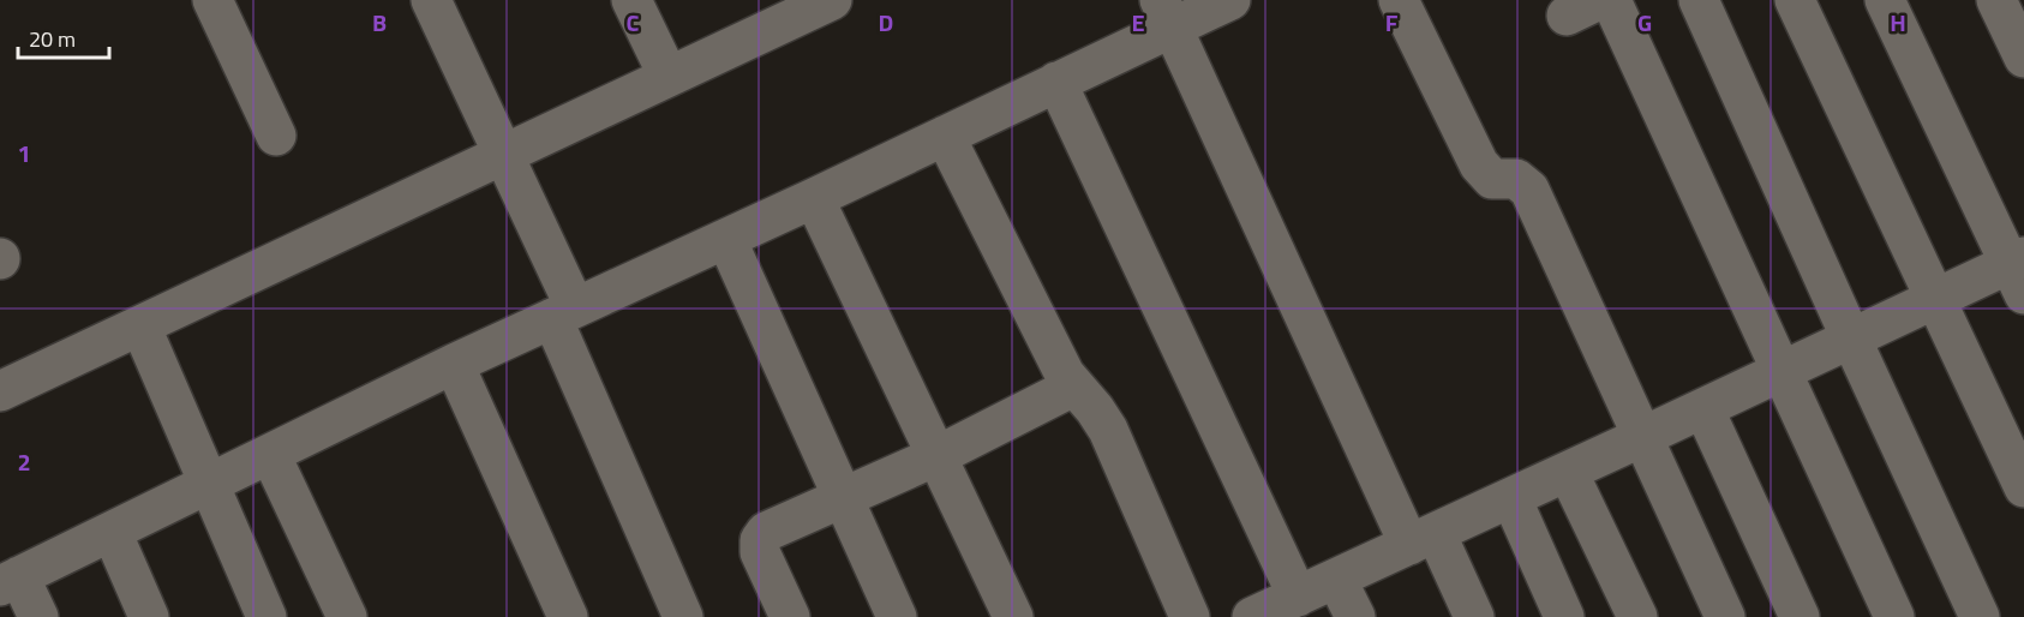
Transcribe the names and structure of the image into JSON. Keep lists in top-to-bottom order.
{
  "scale_bar": "20 m",
  "grid": {
    "columns": [
      "B",
      "C",
      "D",
      "E",
      "F",
      "G",
      "H"
    ],
    "rows": ["1", "2"]
  }
}
